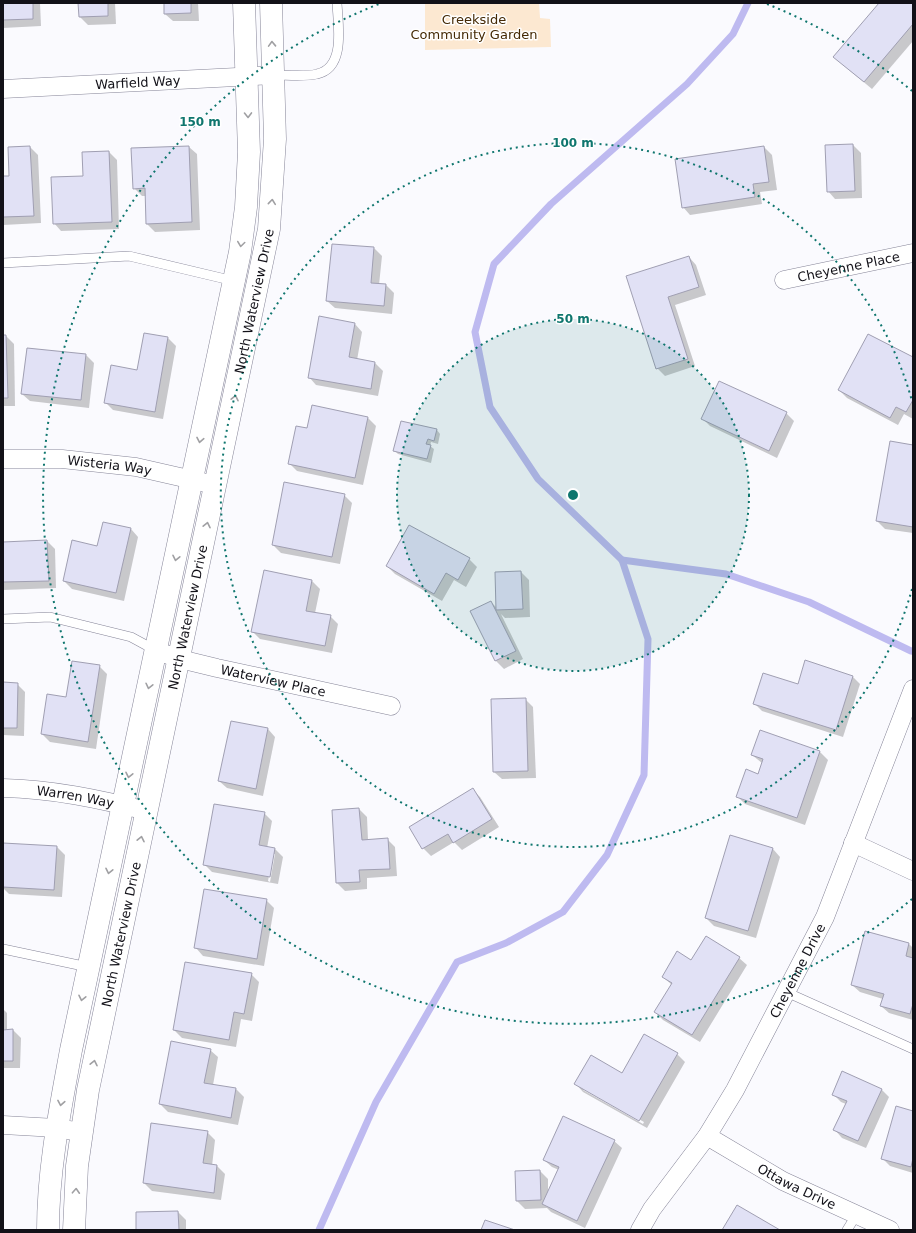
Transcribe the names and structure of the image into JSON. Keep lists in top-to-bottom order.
{
  "streets": {
    "street": [
      "Warfield Way",
      "Cheyenne Place",
      "North Waterview Drive",
      "Wisteria Way",
      "Waterview Place",
      "Warren Way",
      "Cheyenne Drive",
      "Ottawa Drive"
    ]
  },
  "crossings": [
    ["Warfield Way", "North Waterview Drive"],
    ["North Waterview Drive", "Wisteria Way"],
    ["North Waterview Drive", "Waterview Place"],
    ["North Waterview Drive", "Warren Way"],
    ["Cheyenne Drive", "Ottawa Drive"]
  ],
  "parks": ["Creekside Community Garden"],
  "rings": ["150 m", "100 m", "50 m"]
}
